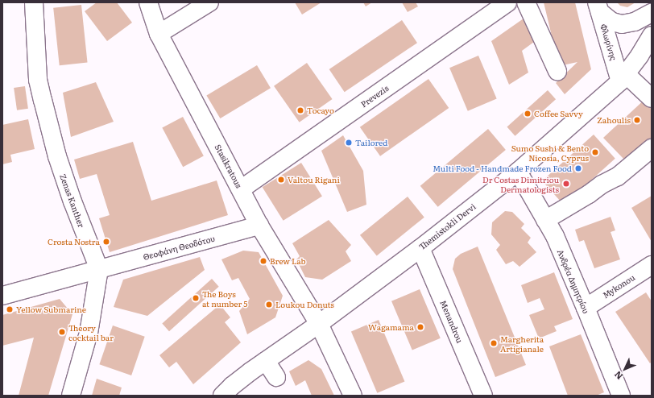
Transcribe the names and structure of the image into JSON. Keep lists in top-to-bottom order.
{
  "streets": {
    "street": [
      "Φλωρίνης",
      "Prevezis",
      "Stasikratous",
      "Zenas Kanther",
      "Themistokli Dervi",
      "Θεοφάνη Θεοδότου",
      "Ανδρέα Δημητρίου",
      "Mykonou",
      "Menandrou"
    ]
  },
  "crossings": [
    ["Φλωρίνης", "Themistokli Dervi"],
    ["Prevezis", "Stasikratous"],
    ["Stasikratous", "Themistokli Dervi"],
    ["Stasikratous", "Θεοφάνη Θεοδότου"],
    ["Zenas Kanther", "Θεοφάνη Θεοδότου"],
    ["Themistokli Dervi", "Ανδρέα Δημητρίου"],
    ["Themistokli Dervi", "Menandrou"],
    ["Ανδρέα Δημητρίου", "Mykonou"]
  ],
  "places": [
    "Tocayo",
    "Coffee Savvy",
    "Zahoulis",
    "Tailored",
    "Sumo Sushi & Bento Nicosia, Cyprus",
    "Multi Food - Handmade Frozen Food",
    "Valtou Rigani",
    "Dr Costas Dimitriou Dermatologists",
    "Crosta Nostra",
    "Brew Lab",
    "The Boys at number 5",
    "Loukou Donuts",
    "Yellow Submarine",
    "Wagamama",
    "Theory cocktail bar",
    "Margherita Artigianale"
  ],
  "north": "bottom left"
}
